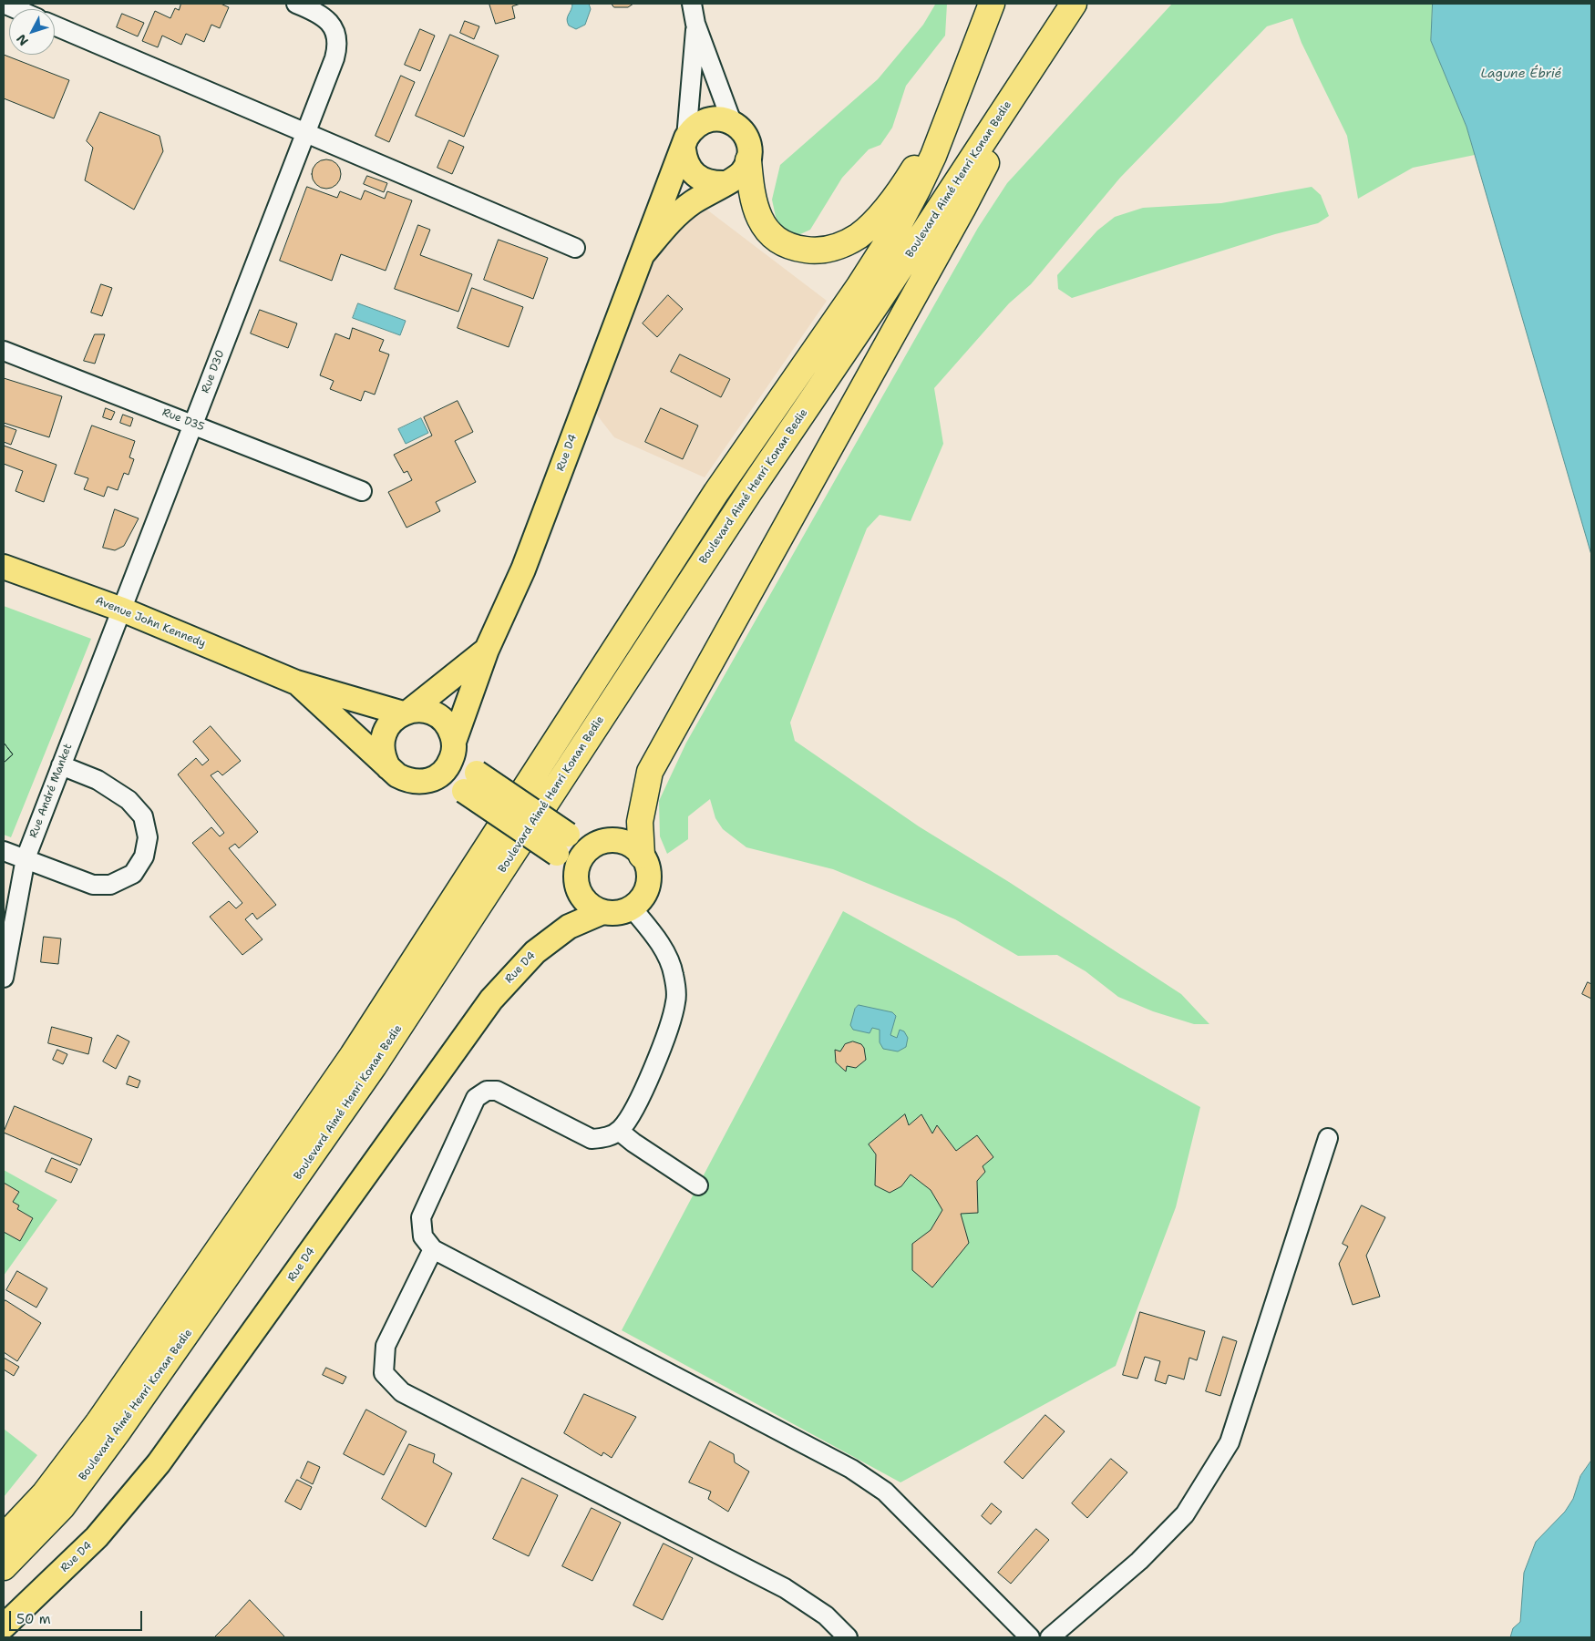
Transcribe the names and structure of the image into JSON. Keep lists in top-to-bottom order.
{
  "streets": {
    "highway": ["Boulevard Aimé Henri Konan Bedie"],
    "main road": ["Rue D4", "Avenue John Kennedy"],
    "street": ["Rue D30", "Rue D35", "Rue André Manket"]
  },
  "crossings": [
    ["Rue D30", "Rue D35"],
    ["Rue D30", "Avenue John Kennedy"],
    ["Rue D30", "Rue André Manket"],
    ["Rue D4", "Avenue John Kennedy"],
    ["Avenue John Kennedy", "Rue André Manket"]
  ],
  "water": ["Lagune Ébrié"],
  "scale_bar": "50 m",
  "north": "bottom left"
}
